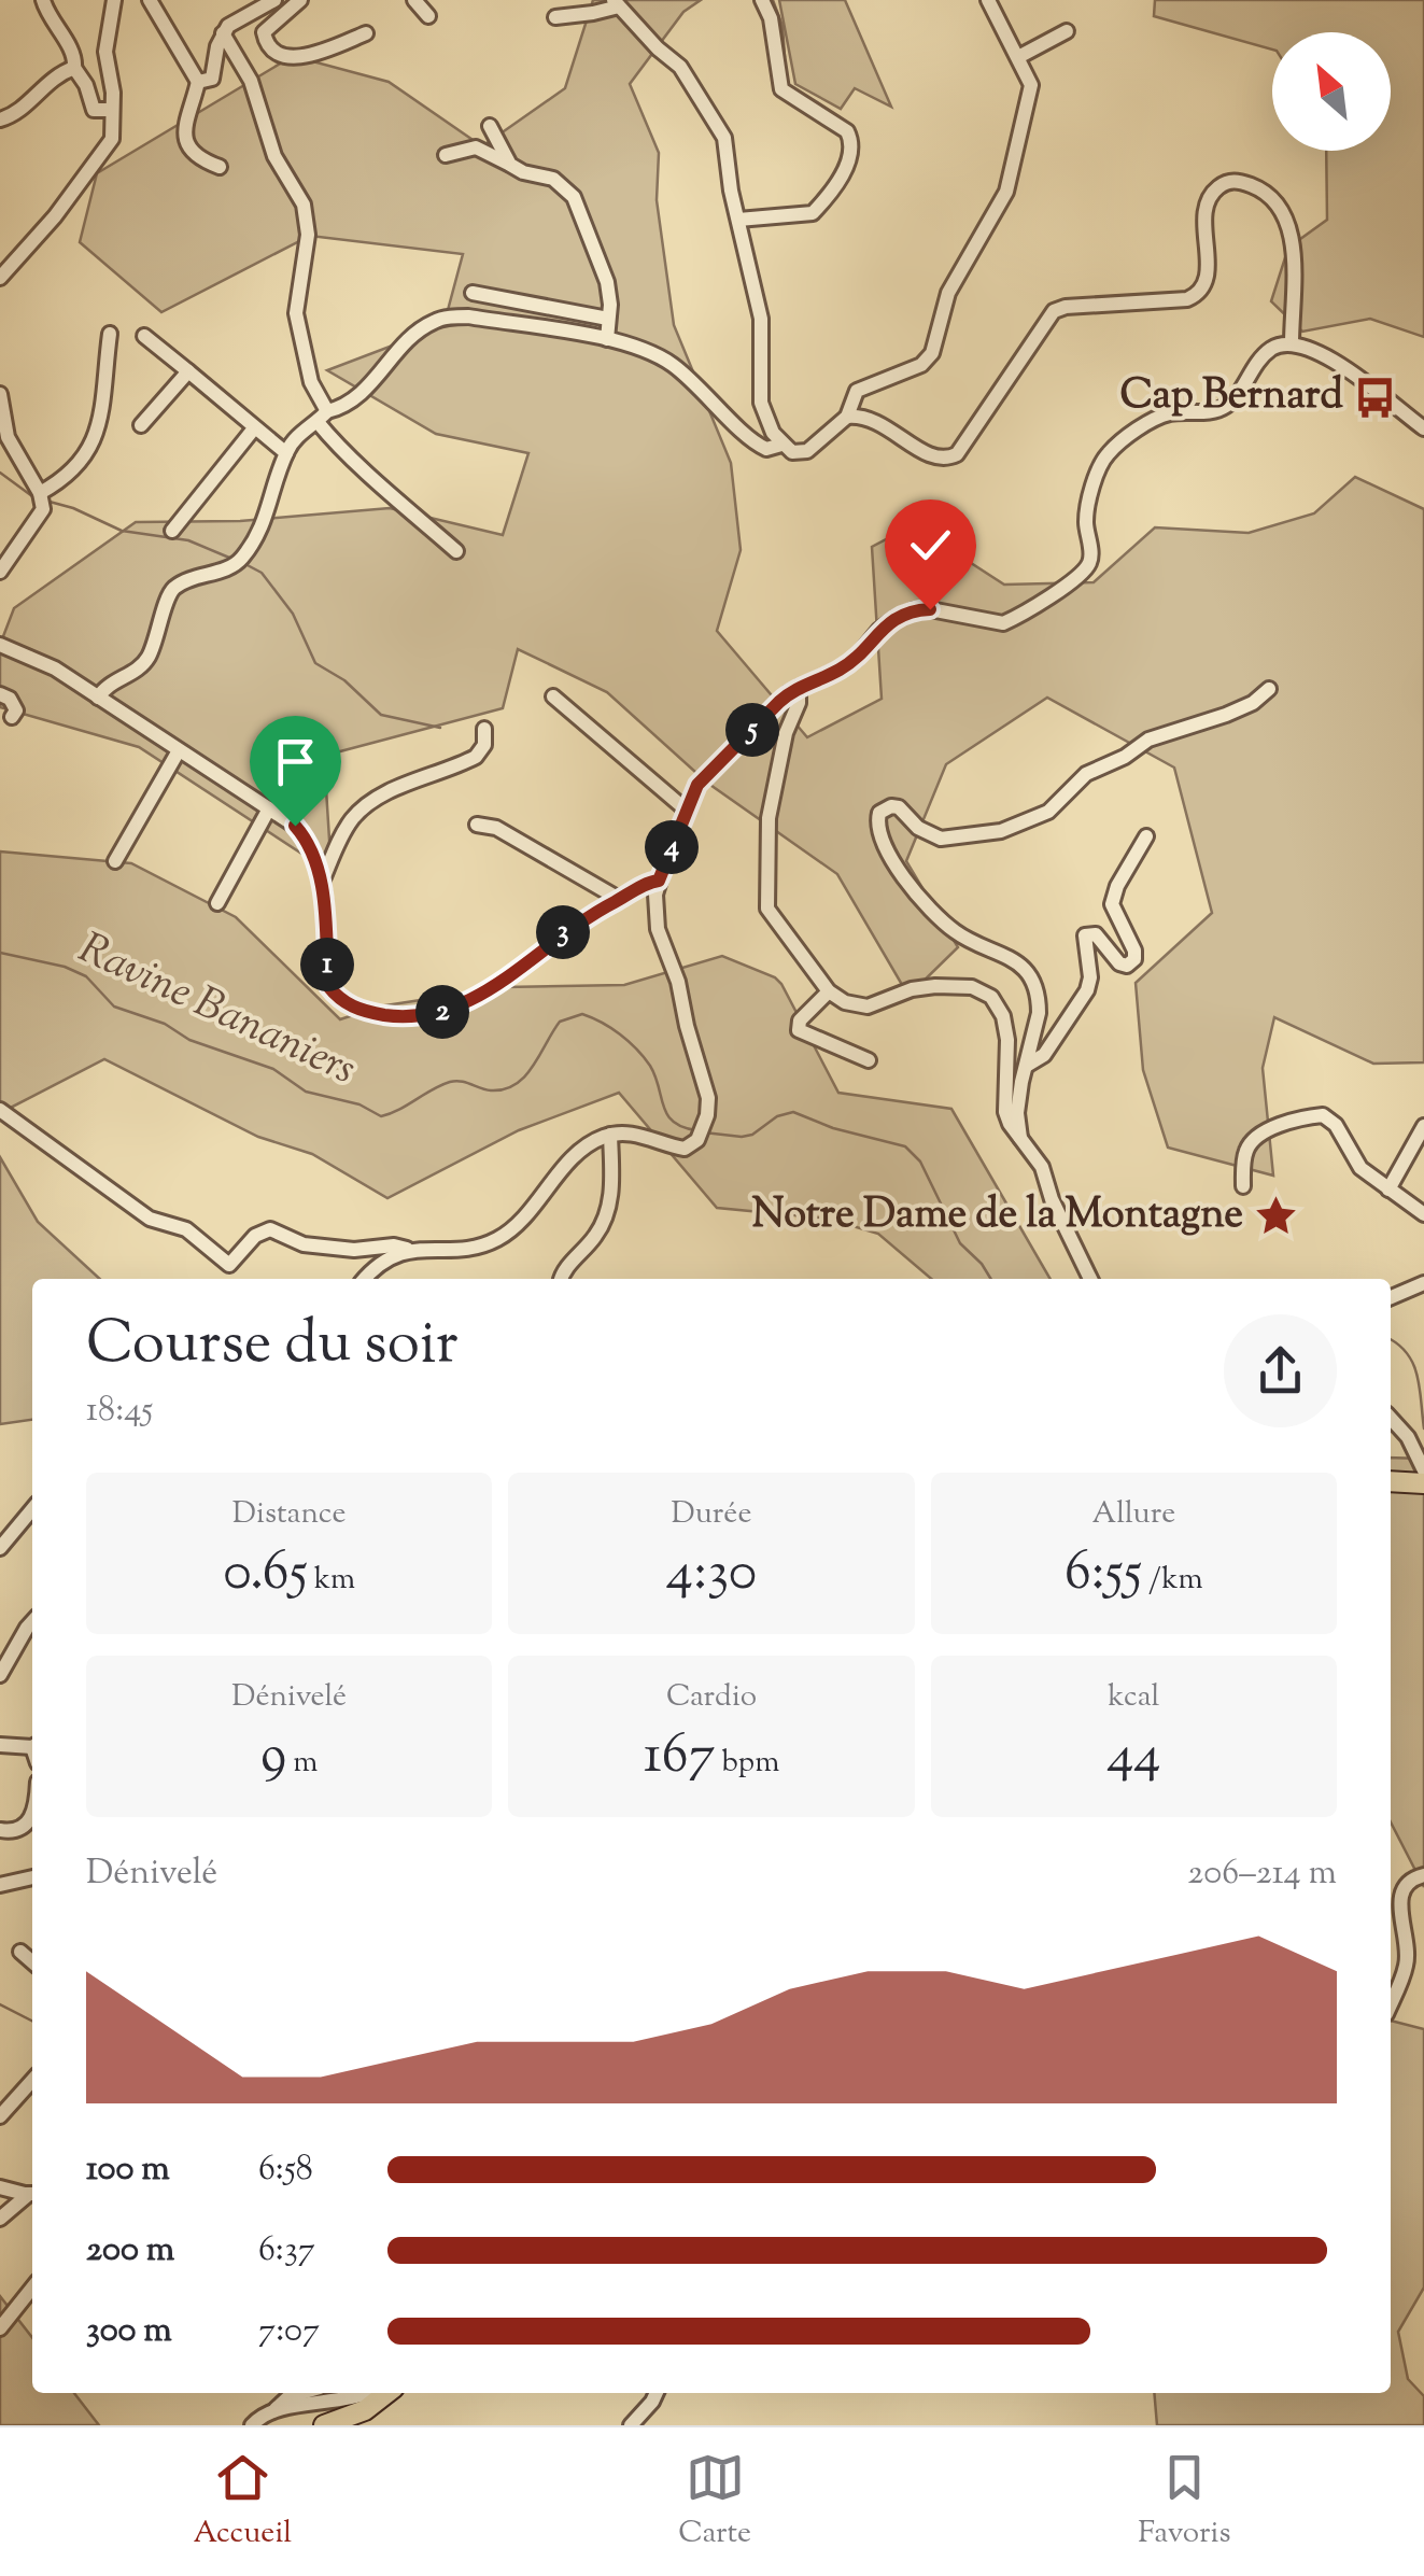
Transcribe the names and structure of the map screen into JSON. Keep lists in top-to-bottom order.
{
  "water": ["Ravine Bananiers"],
  "places": {
    "bus stop": ["Cap Bernard"],
    "place": ["Notre Dame de la Montagne"]
  },
  "north": "top left",
  "page": {
    "pins": [
      "5",
      "4",
      "3",
      "1",
      "2"
    ],
    "heading": ["Course du soir", "18:45"],
    "stats": [
      ["Distance", "0.65 km"],
      ["Durée", "4:30"],
      ["Allure", "6:55 /km"],
      ["Dénivelé", "9 m"],
      ["Cardio", "167 bpm"],
      ["kcal", "44"]
    ],
    "chart": ["Dénivelé", "206–214 m"],
    "list": [
      {
        "name": "100 m",
        "note": "6:58"
      },
      {
        "name": "200 m",
        "note": "6:37"
      },
      {
        "name": "300 m",
        "note": "7:07"
      }
    ],
    "tabs": ["Accueil", "Carte", "Favoris"]
  }
}
